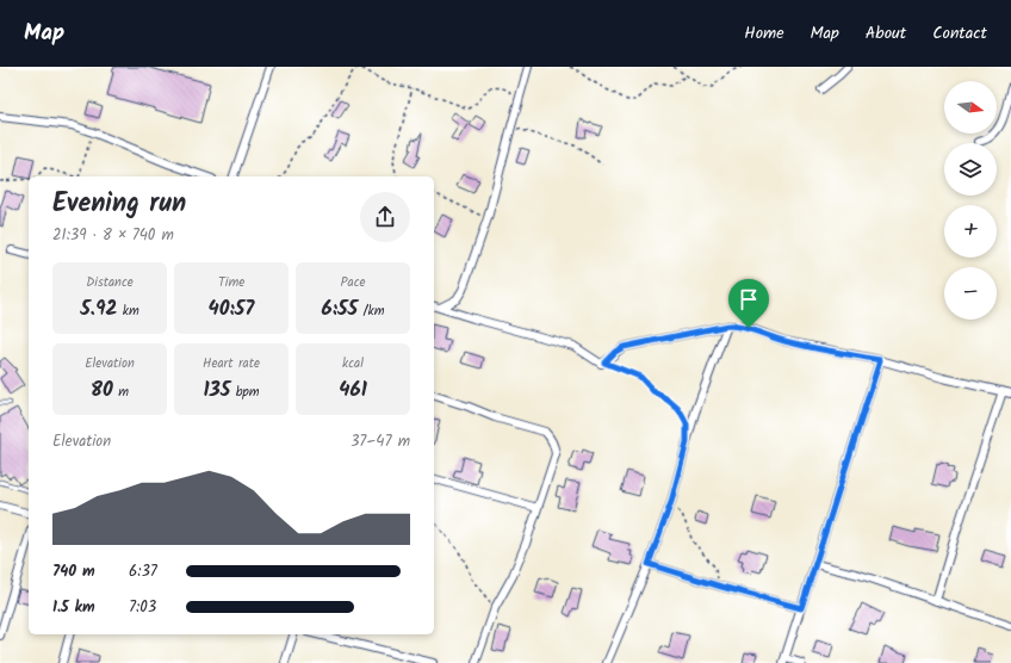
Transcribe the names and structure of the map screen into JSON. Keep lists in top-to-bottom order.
{
  "north": "right",
  "page": {
    "header": "Map",
    "nav": [
      "Home",
      "Map",
      "About",
      "Contact"
    ],
    "map_buttons": ["+", "−"],
    "heading": ["Evening run", "21:39 · 8 × 740 m"],
    "stats": [
      ["Distance", "5.92 km"],
      ["Time", "40:57"],
      ["Pace", "6:55 /km"],
      ["Elevation", "80 m"],
      ["Heart rate", "135 bpm"],
      ["kcal", "461"]
    ],
    "chart": ["Elevation", "37–47 m"],
    "list": [
      {
        "name": "740 m",
        "note": "6:37"
      },
      {
        "name": "1.5 km",
        "note": "7:03"
      }
    ]
  }
}
